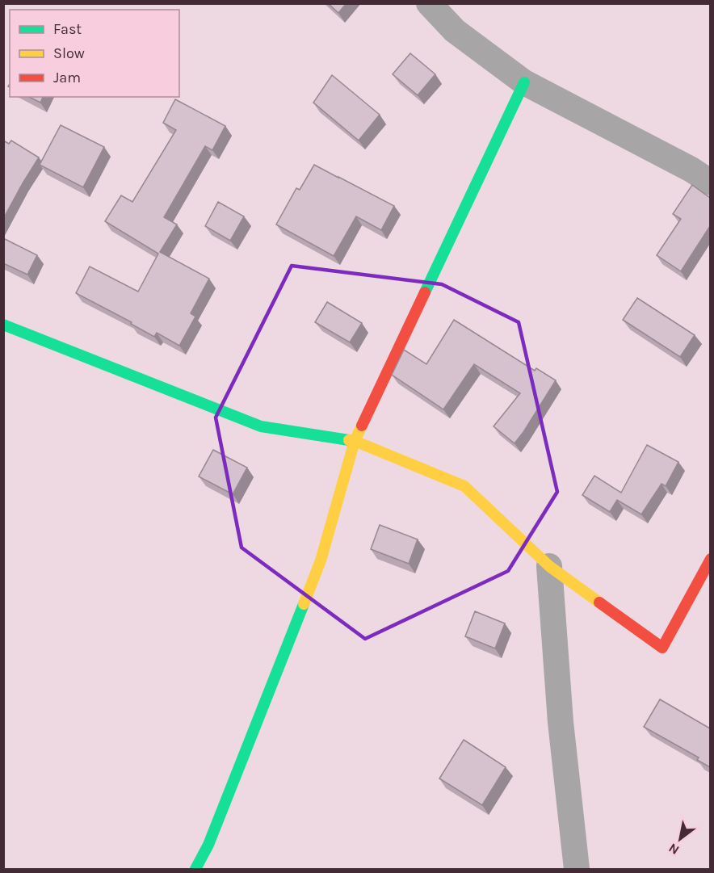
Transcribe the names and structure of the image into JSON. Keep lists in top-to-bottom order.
{
  "legend": ["Fast", "Slow", "Jam"],
  "north": "bottom left"
}
